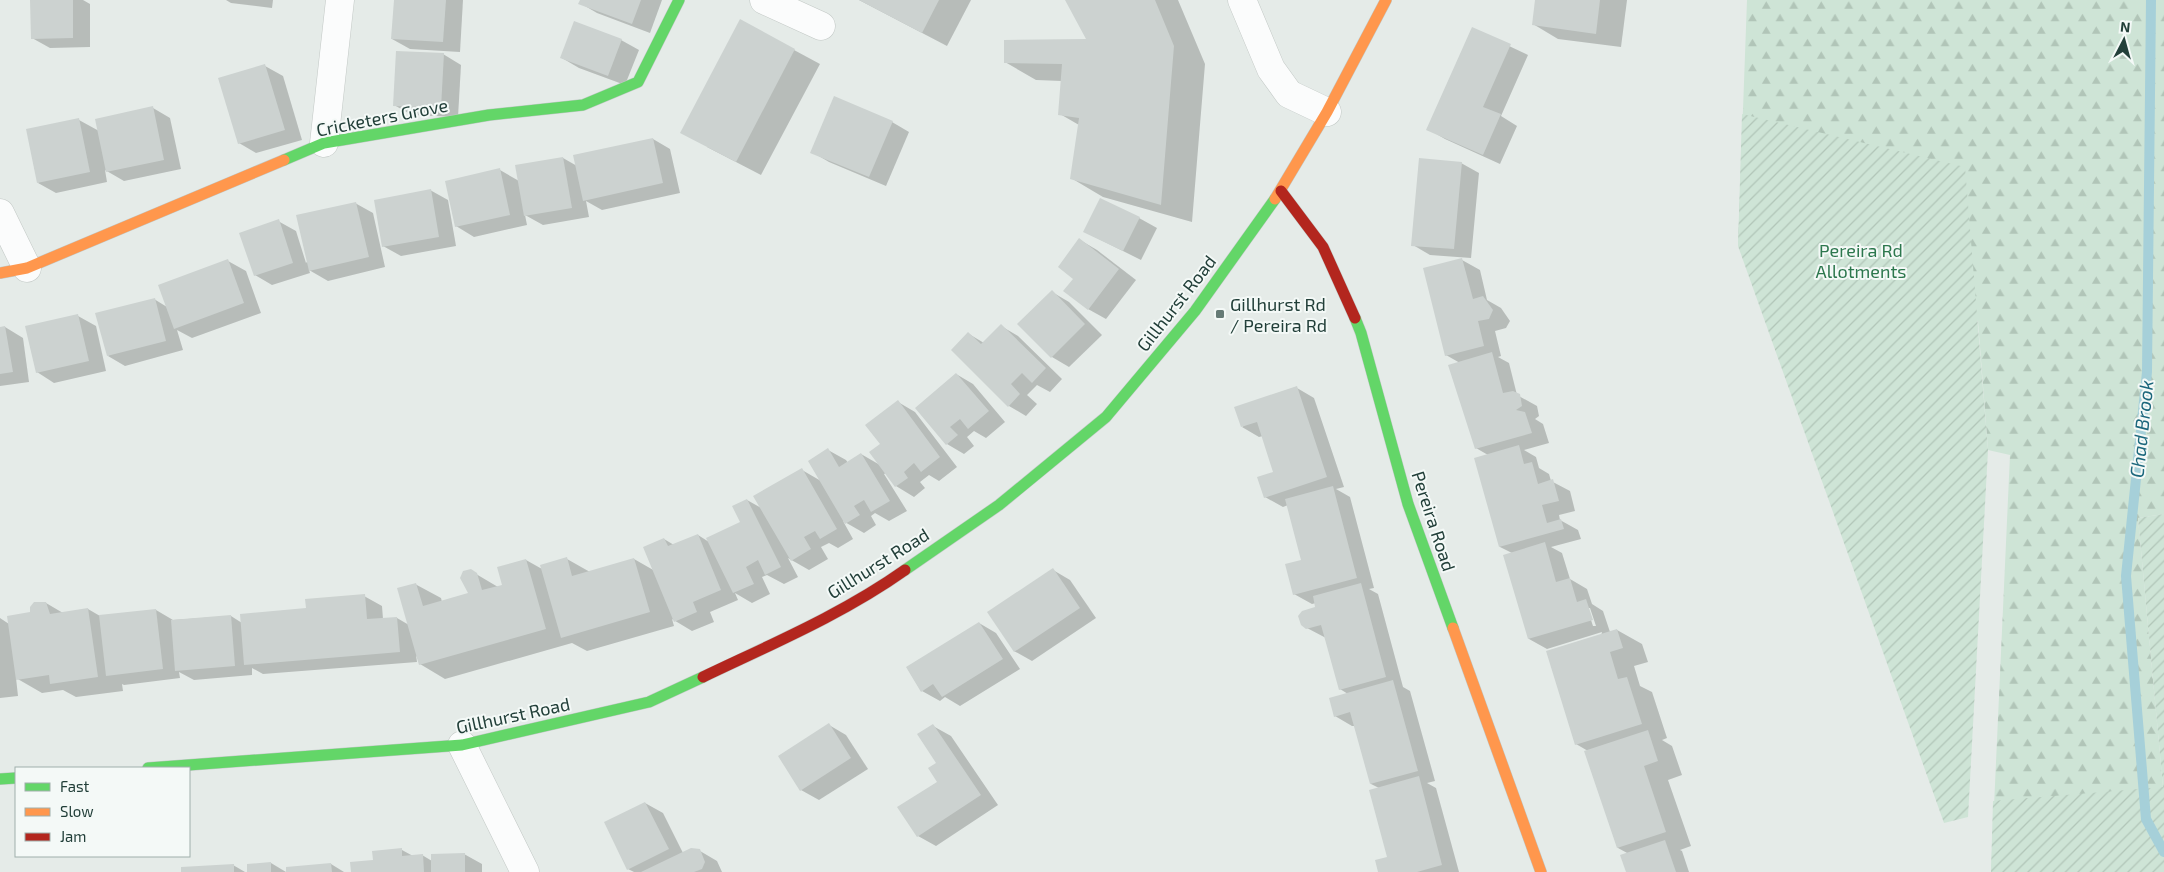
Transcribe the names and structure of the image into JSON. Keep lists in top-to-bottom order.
{
  "streets": {
    "street": ["Cricketers Grove", "Gillhurst Road", "Pereira Road"]
  },
  "crossings": [
    ["Gillhurst Road", "Pereira Road"]
  ],
  "water": ["Chad Brook"],
  "parks": ["Pereira Rd Allotments"],
  "places": {
    "transit": ["Gillhurst Rd / Pereira Rd"]
  },
  "legend": ["Fast", "Slow", "Jam"],
  "north": "top"
}
